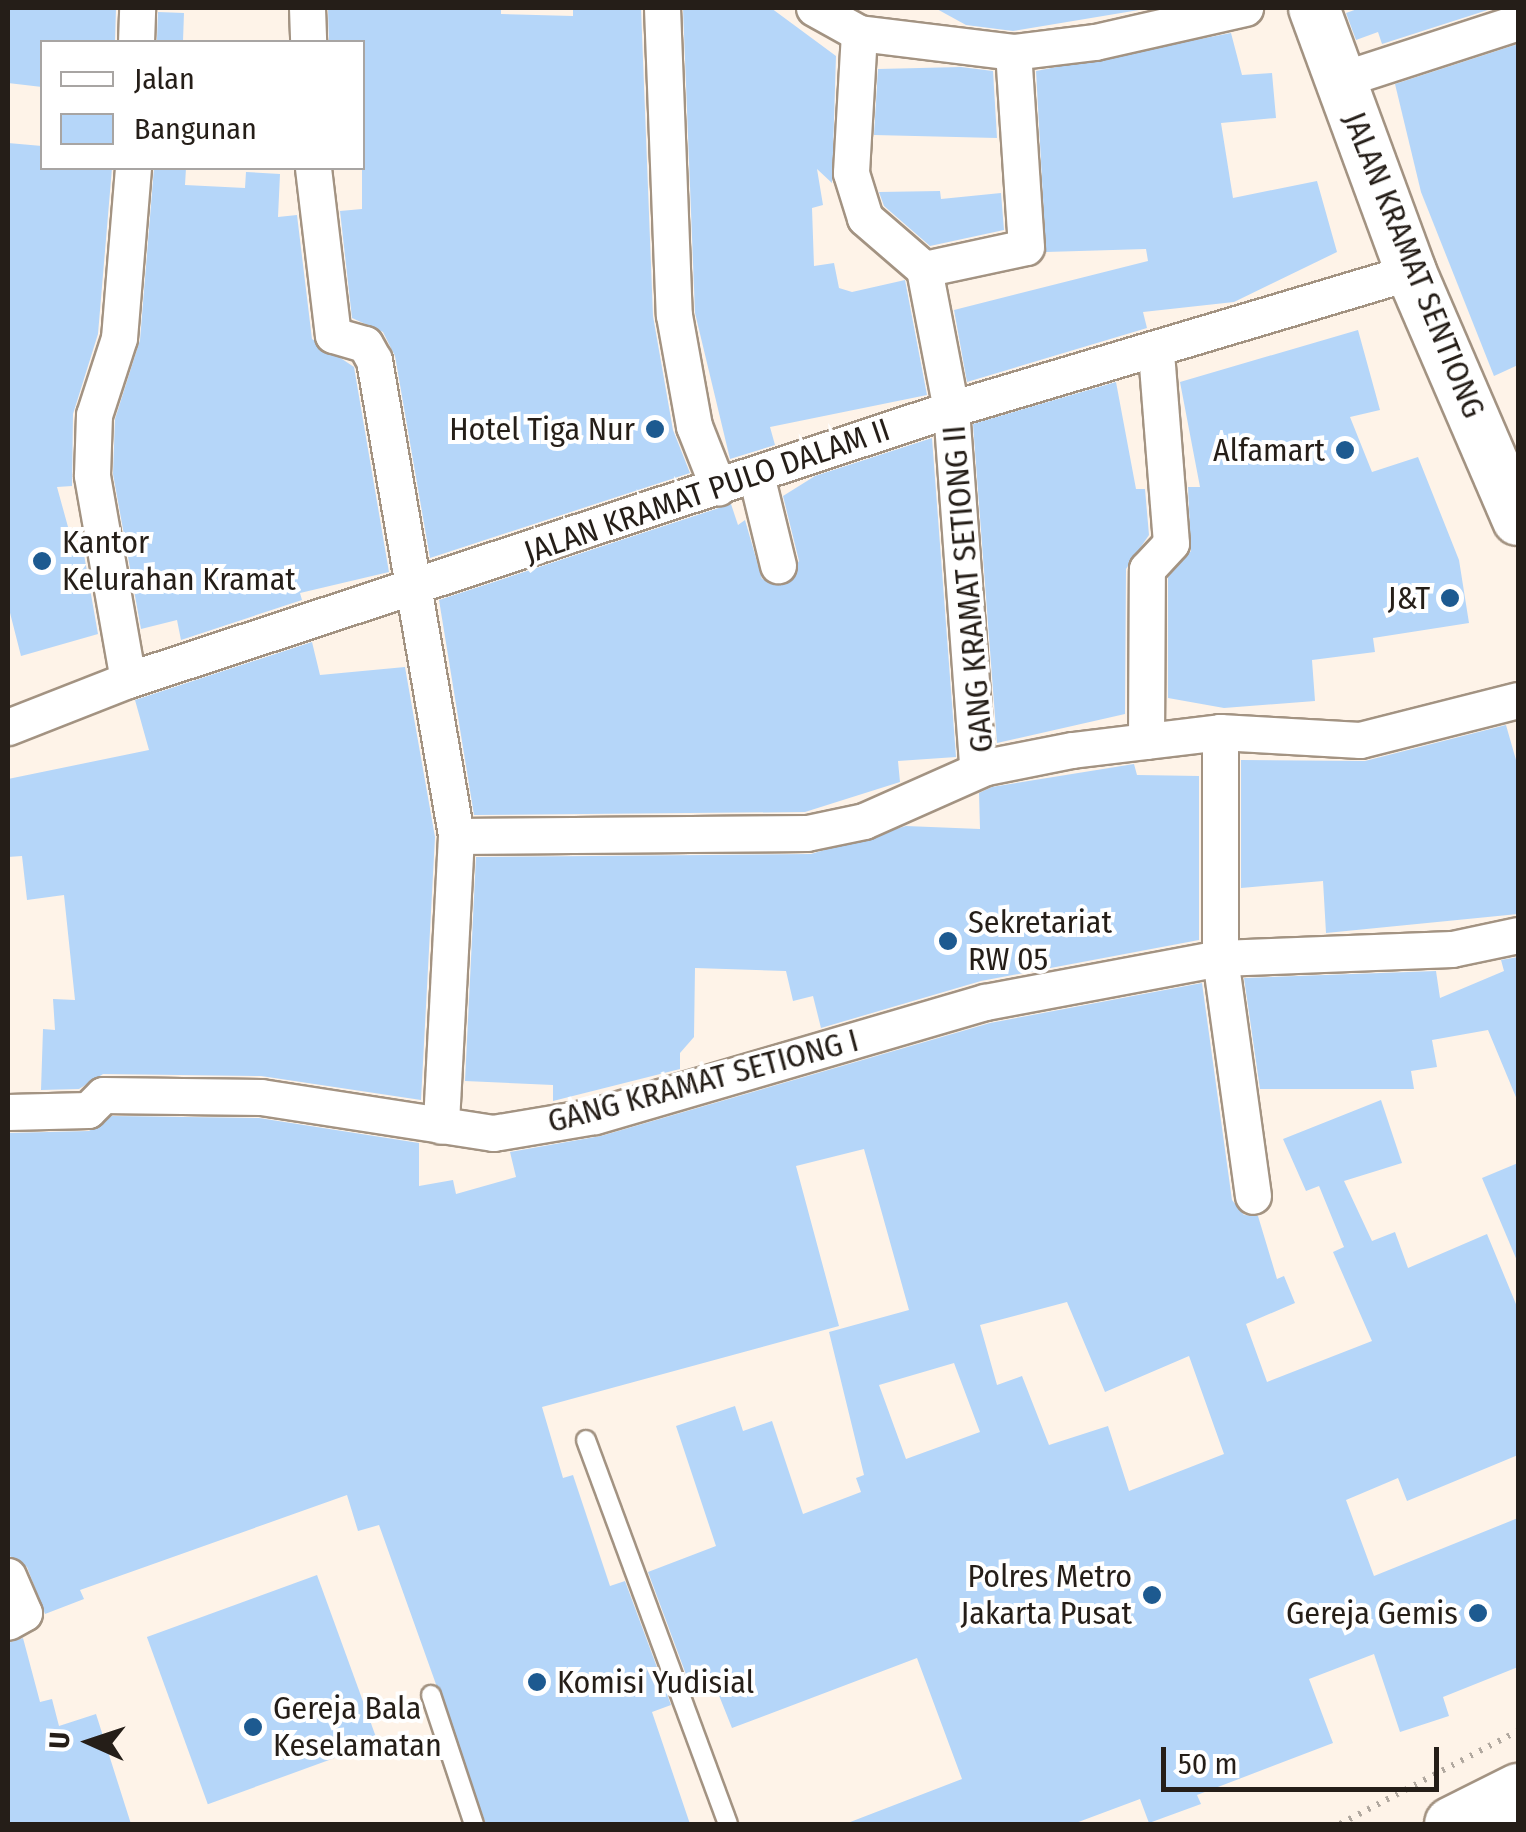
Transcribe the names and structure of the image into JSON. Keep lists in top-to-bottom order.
{
  "streets": {
    "street": [
      "JALAN KRAMAT SENTIONG",
      "JALAN KRAMAT PULO DALAM II",
      "GANG KRAMAT SETIONG II",
      "GANG KRAMAT SETIONG I"
    ]
  },
  "crossings": [
    ["JALAN KRAMAT SENTIONG", "JALAN KRAMAT PULO DALAM II"],
    ["JALAN KRAMAT PULO DALAM II", "GANG KRAMAT SETIONG II"]
  ],
  "places": [
    "Hotel Tiga Nur",
    "Alfamart",
    "Kantor Kelurahan Kramat",
    "J&T",
    "Sekretariat RW 05",
    "Polres Metro Jakarta Pusat",
    "Gereja Gemis",
    "Komisi Yudisial",
    "Gereja Bala Keselamatan"
  ],
  "legend": ["Jalan", "Bangunan"],
  "scale_bar": "50 m",
  "north": "left"
}
